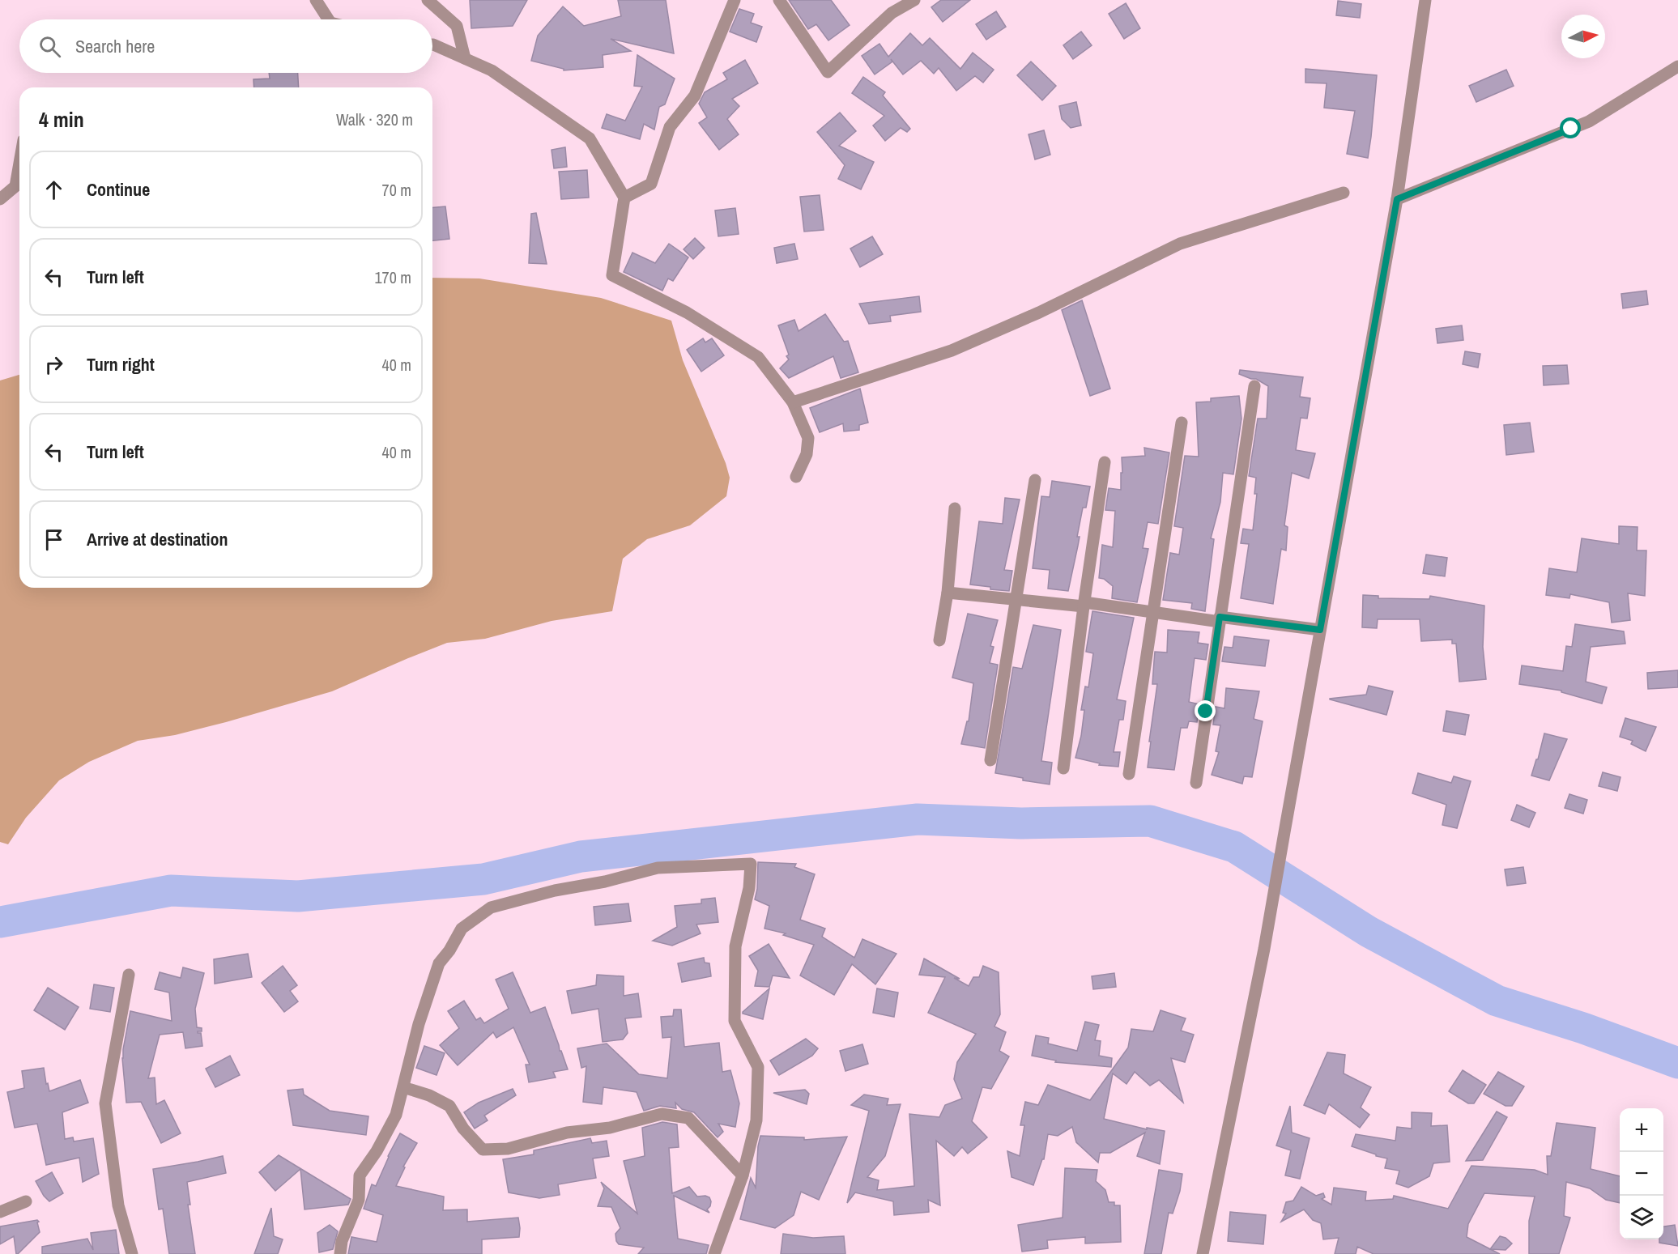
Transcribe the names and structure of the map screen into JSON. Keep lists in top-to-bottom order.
{
  "north": "right",
  "page": {
    "search": "Search here",
    "heading": ["4 min", "Walk · 320 m"],
    "list": [
      ["Continue", "70 m"],
      ["Turn left", "170 m"],
      ["Turn right", "40 m"],
      ["Turn left", "40 m"],
      "Arrive at destination"
    ],
    "map_buttons": ["+", "−"]
  }
}
